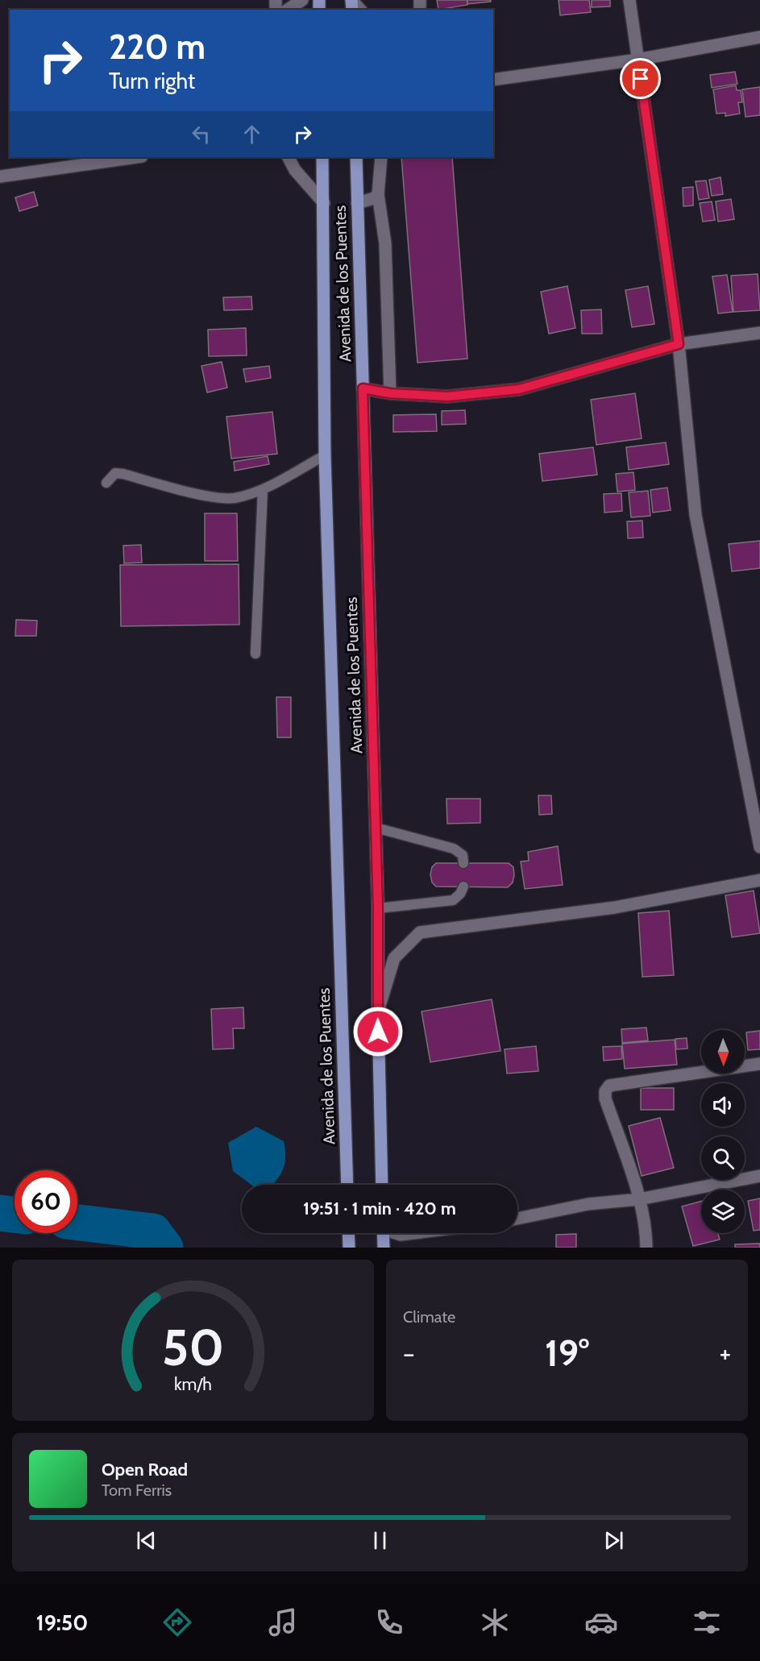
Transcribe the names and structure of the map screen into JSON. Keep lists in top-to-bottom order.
{
  "streets": {
    "main road": ["Avenida de los Puentes"]
  },
  "north": "bottom",
  "page": {
    "turn": ["220 m", "Turn right"],
    "limit": "60",
    "trip": "19:51 · 1 min · 420 m",
    "tile": "Climate",
    "heat": ["−", "19°", "+"],
    "song": ["Open Road", "Tom Ferris"],
    "tabs": "19:50",
    "gauge": ["50", "km/h"]
  }
}
